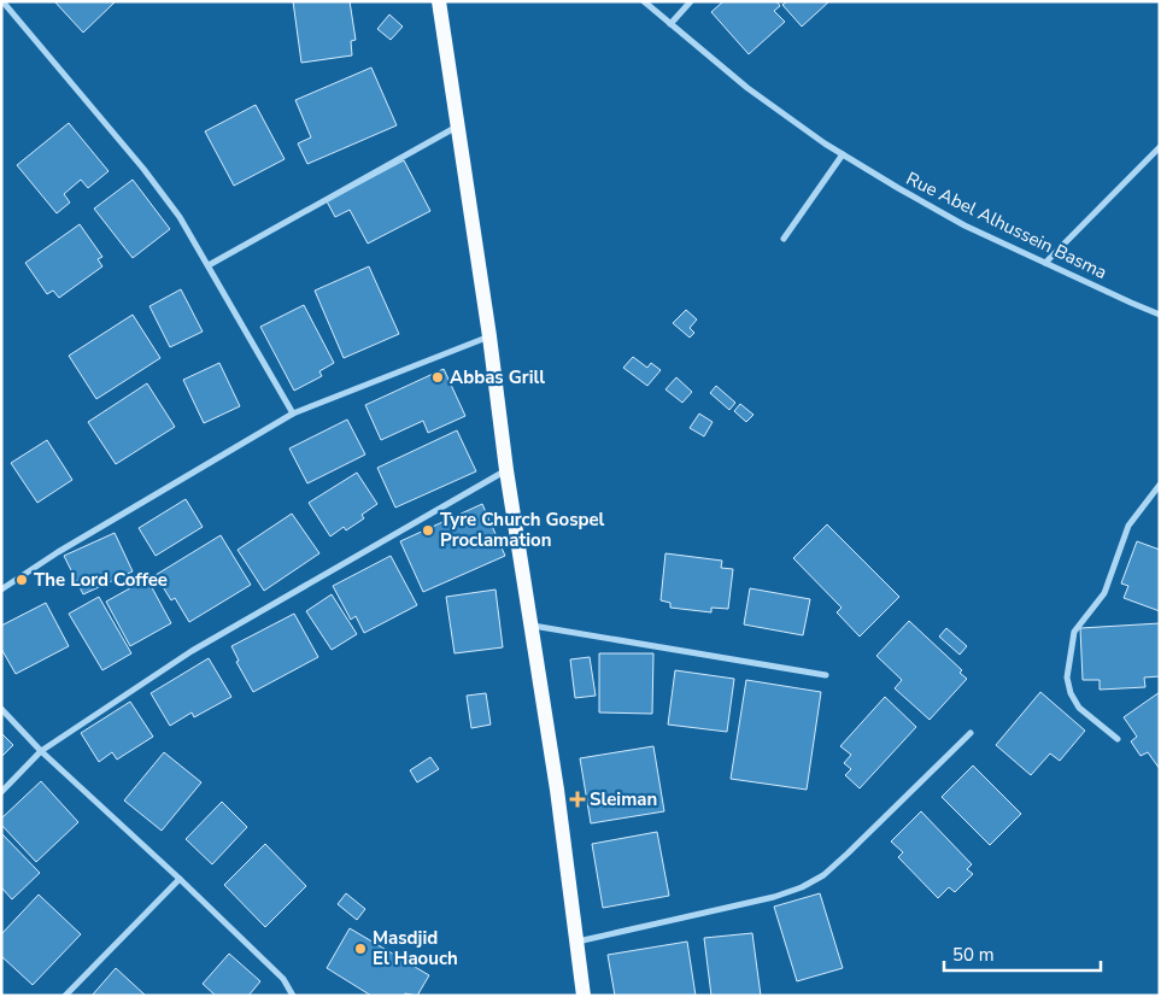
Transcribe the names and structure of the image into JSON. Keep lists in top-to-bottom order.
{
  "streets": {
    "street": ["Rue Abel Alhussein Basma"]
  },
  "places": {
    "other": [
      "Abbas Grill",
      "Tyre Church Gospel Proclamation",
      "The Lord Coffee",
      "Masdjid El Haouch"
    ],
    "health": ["Sleiman"]
  },
  "scale_bar": "50 m"
}
